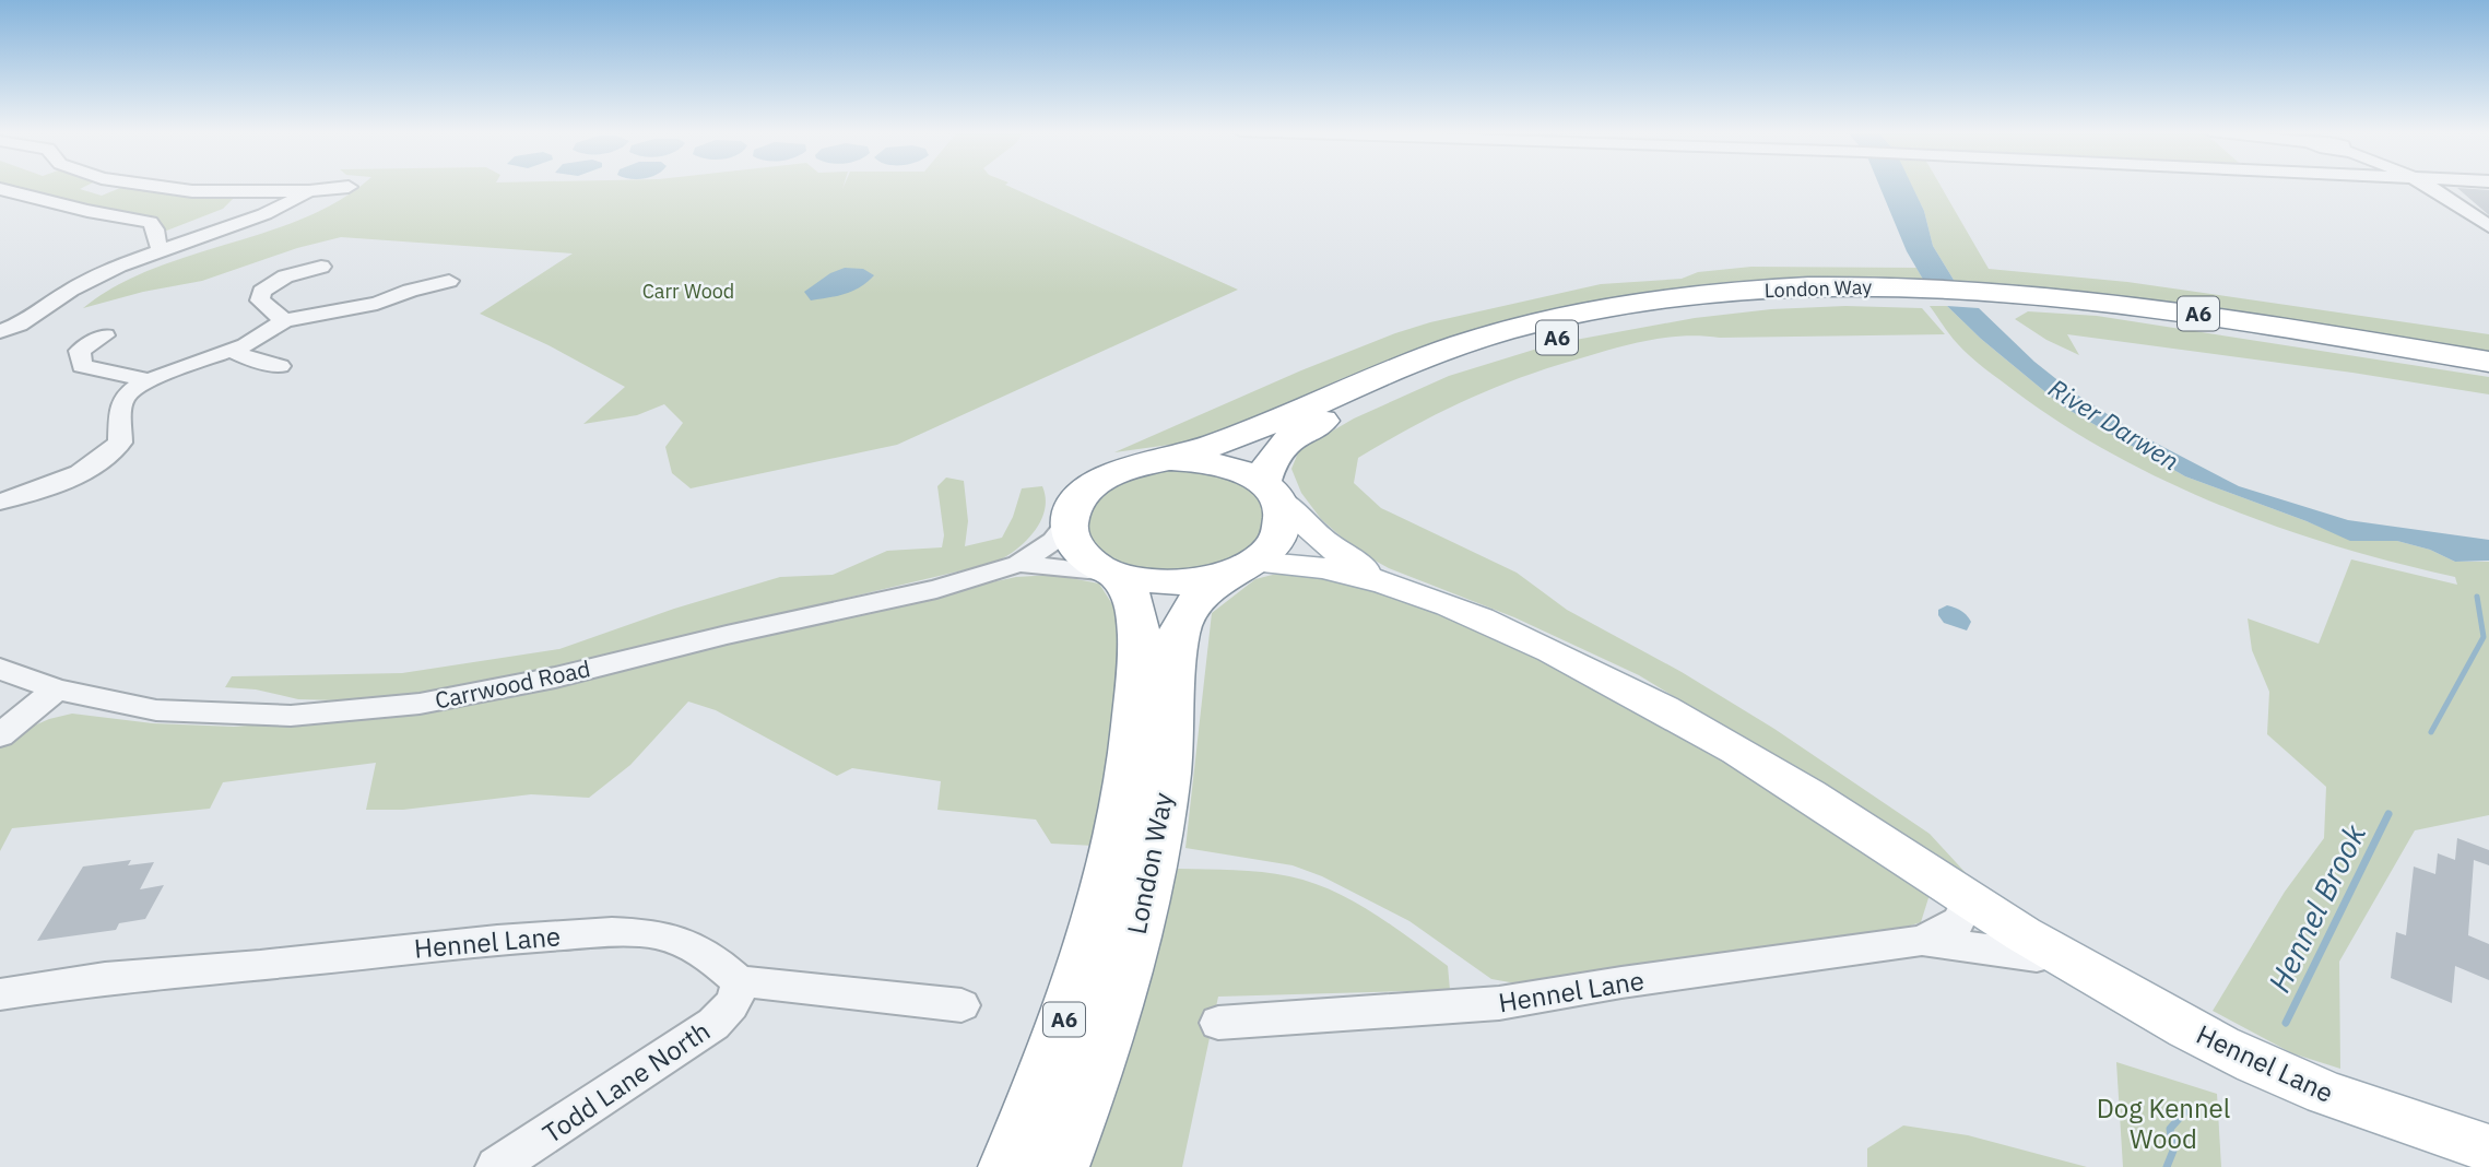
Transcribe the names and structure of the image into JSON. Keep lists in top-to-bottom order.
{
  "streets": {
    "highway": ["London Way", "A6"],
    "main road": ["Hennel Lane"],
    "street": ["Carrwood Road", "Todd Lane North"]
  },
  "crossings": [
    ["London Way", "A6"],
    ["London Way", "Carrwood Road"],
    ["London Way", "Hennel Lane"],
    ["A6", "Carrwood Road"],
    ["A6", "Hennel Lane"],
    ["Carrwood Road", "Hennel Lane"],
    ["Hennel Lane", "Todd Lane North"]
  ],
  "water": ["River Darwen", "Hennel Brook"],
  "parks": ["Carr Wood", "Dog Kennel Wood"]
}
